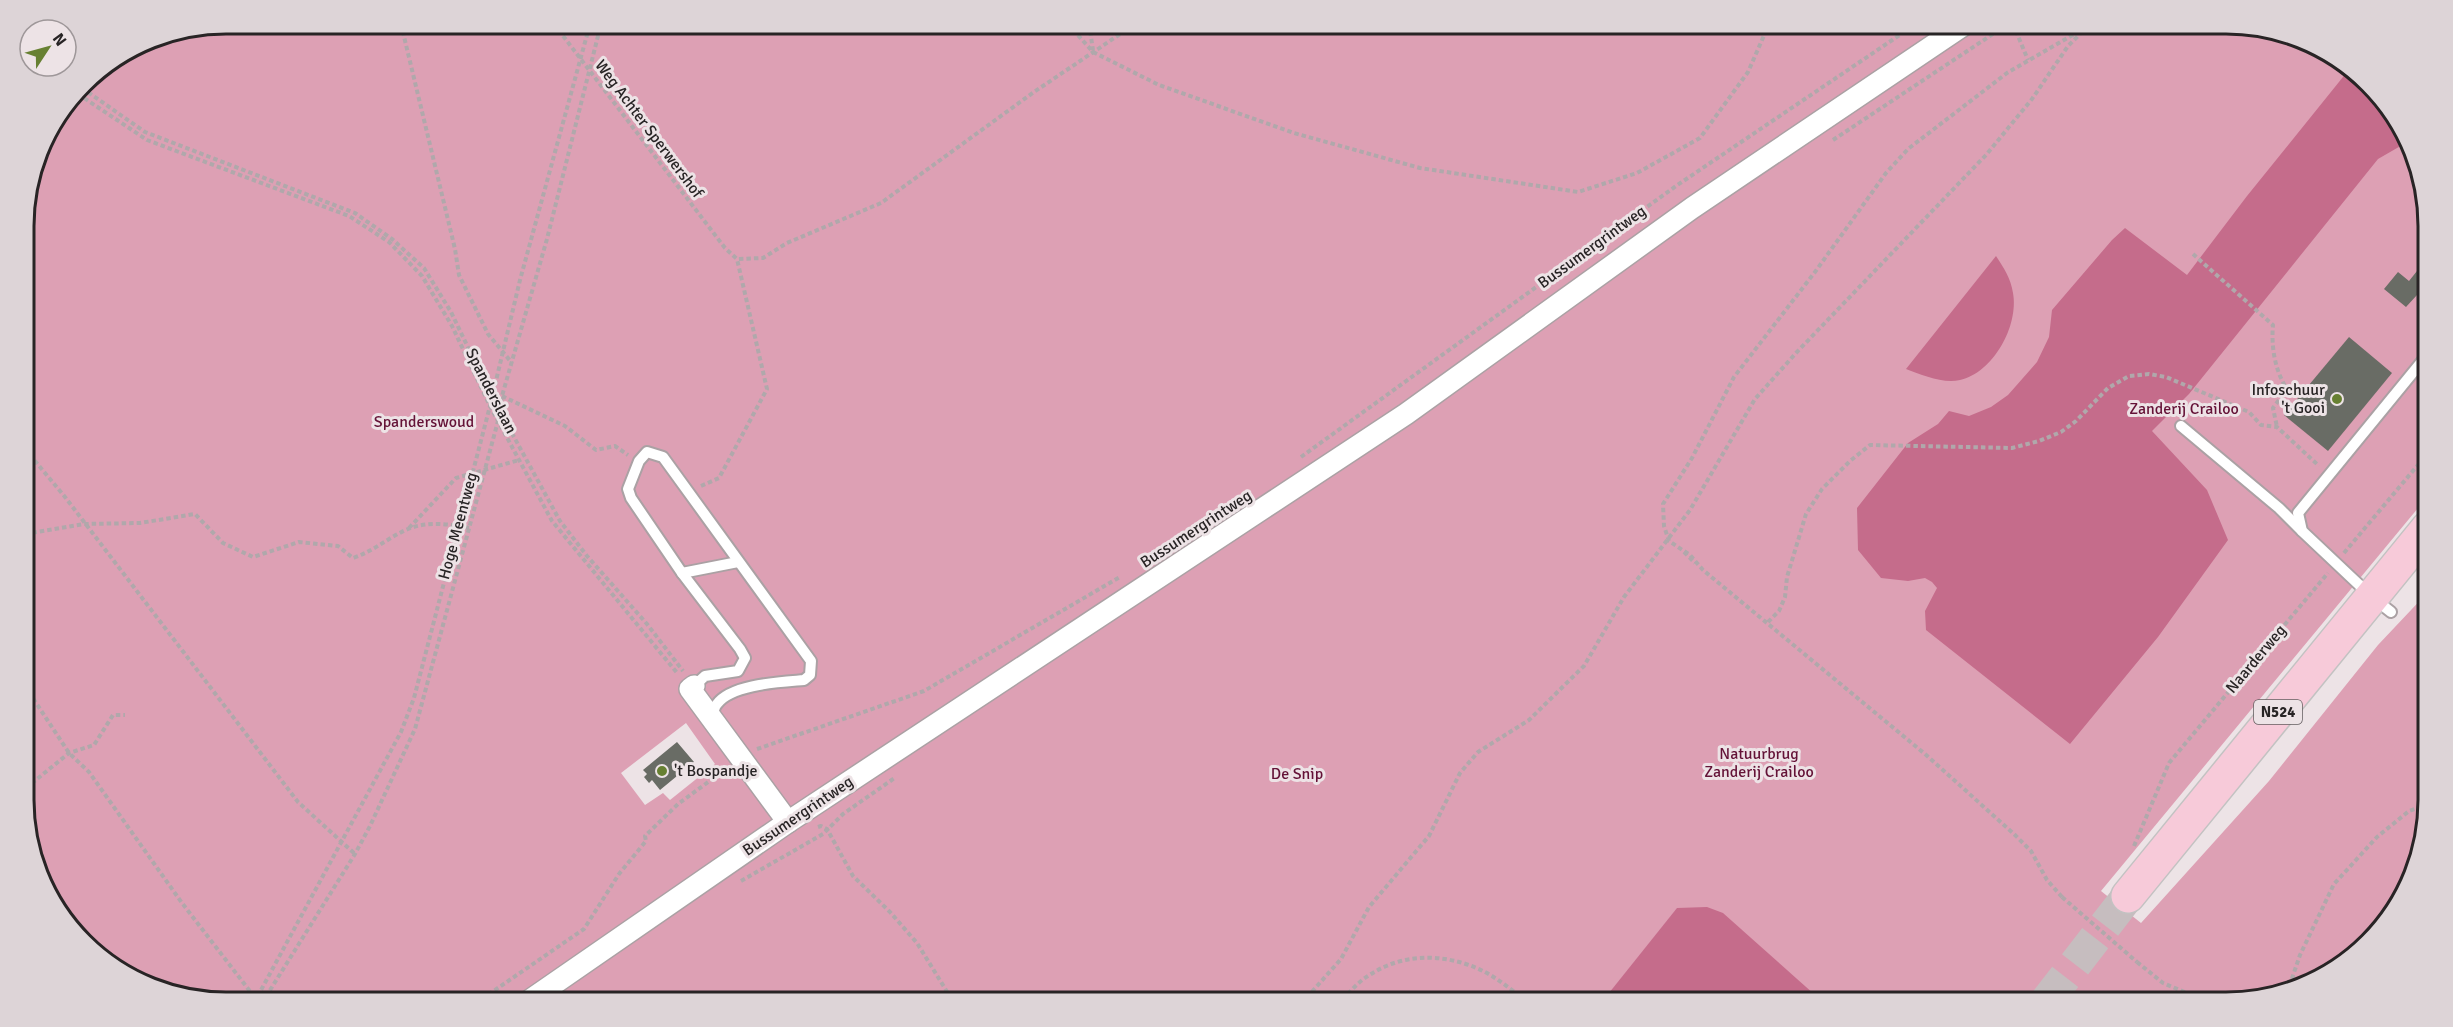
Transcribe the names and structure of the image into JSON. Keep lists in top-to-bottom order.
{
  "streets": {
    "main road": ["N524"],
    "street": ["Bussumergrintweg"],
    "path": [
      "Weg Achter Sperwershof",
      "Spanderslaan",
      "Hoge Meentweg",
      "Naarderweg"
    ]
  },
  "crossings": [
    ["Weg Achter Sperwershof", "Hoge Meentweg"],
    ["Spanderslaan", "Hoge Meentweg"]
  ],
  "parks": [
    "Zanderij Crailoo",
    "Spanderswoud",
    "Natuurbrug Zanderij Crailoo",
    "De Snip"
  ],
  "places": ["Infoschuur 't Gooi", "'t Bospandje"],
  "north": "top right"
}
